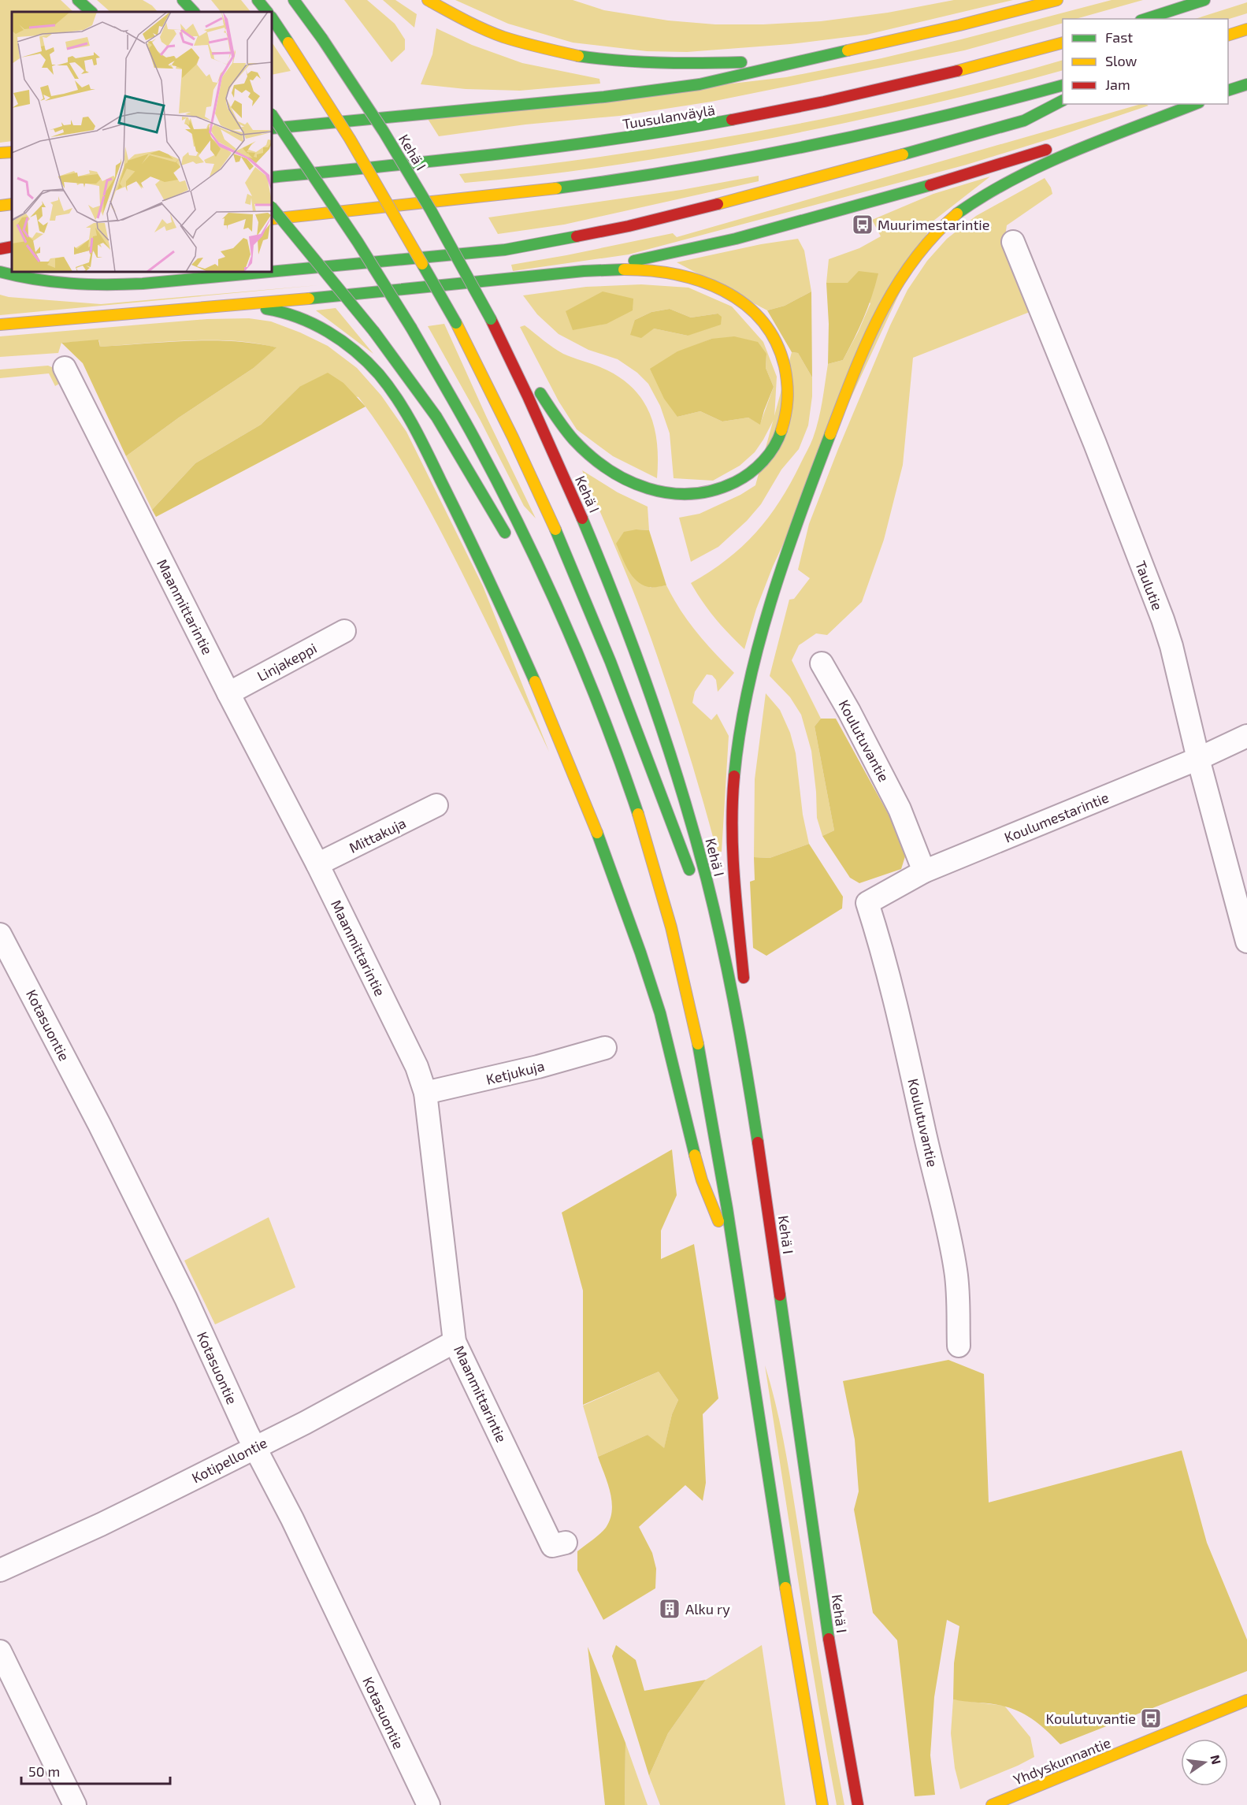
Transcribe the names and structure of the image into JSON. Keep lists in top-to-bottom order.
{
  "streets": {
    "main road": ["Tuusulanväylä", "Kehä I", "Yhdyskunnantie"],
    "street": [
      "Taulutie",
      "Maanmittarintie",
      "Linjakeppi",
      "Koulutuvantie",
      "Koulumestarintie",
      "Mittakuja",
      "Kotasuontie",
      "Ketjukuja",
      "Kotipellontie"
    ]
  },
  "crossings": [
    ["Taulutie", "Koulumestarintie"],
    ["Maanmittarintie", "Linjakeppi"],
    ["Maanmittarintie", "Mittakuja"],
    ["Maanmittarintie", "Ketjukuja"],
    ["Maanmittarintie", "Kotipellontie"],
    ["Koulutuvantie", "Koulumestarintie"],
    ["Kotasuontie", "Kotipellontie"]
  ],
  "places": {
    "bus stop": ["Muurimestarintie", "Koulutuvantie"],
    "building": ["Alku ry"]
  },
  "legend": ["Fast", "Slow", "Jam"],
  "scale_bar": "50 m",
  "north": "right"
}
